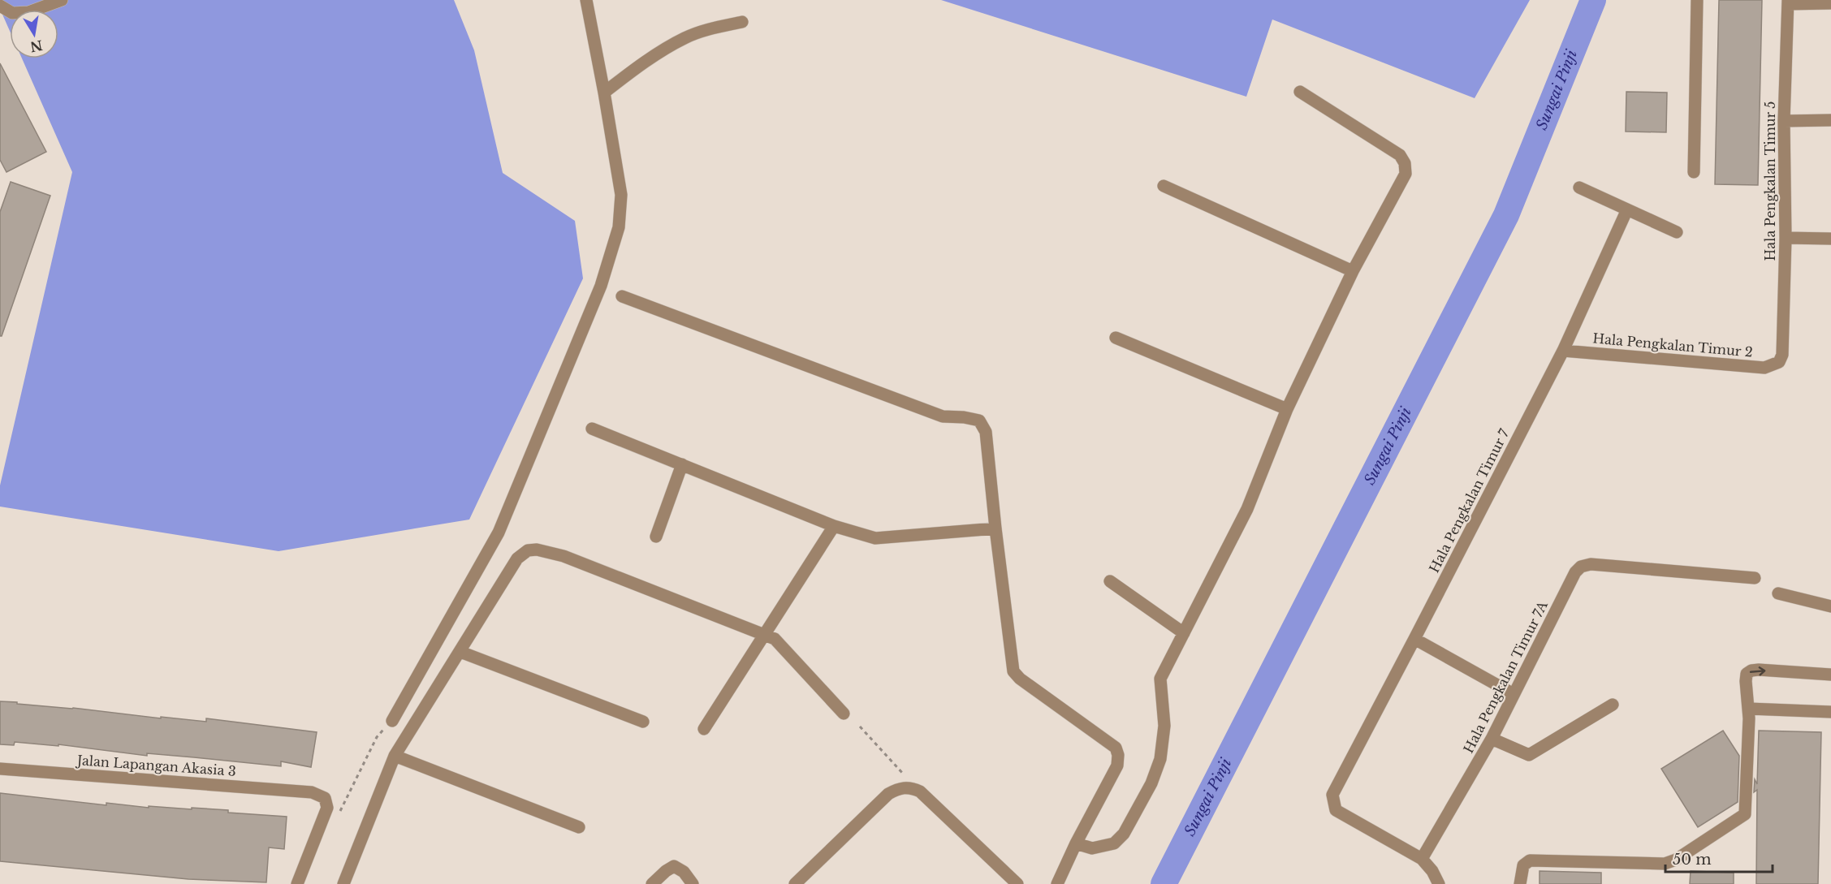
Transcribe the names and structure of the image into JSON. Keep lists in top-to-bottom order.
{
  "streets": {
    "street": [
      "Hala Pengkalan Timur 5",
      "Hala Pengkalan Timur 2",
      "Hala Pengkalan Timur 7",
      "Hala Pengkalan Timur 7A",
      "Jalan Lapangan Akasia 3"
    ]
  },
  "crossings": [
    ["Hala Pengkalan Timur 5", "Hala Pengkalan Timur 2"],
    ["Hala Pengkalan Timur 2", "Hala Pengkalan Timur 7"],
    ["Hala Pengkalan Timur 7", "Hala Pengkalan Timur 7A"]
  ],
  "water": ["Sungai Pinji"],
  "scale_bar": "50 m",
  "north": "bottom"
}
